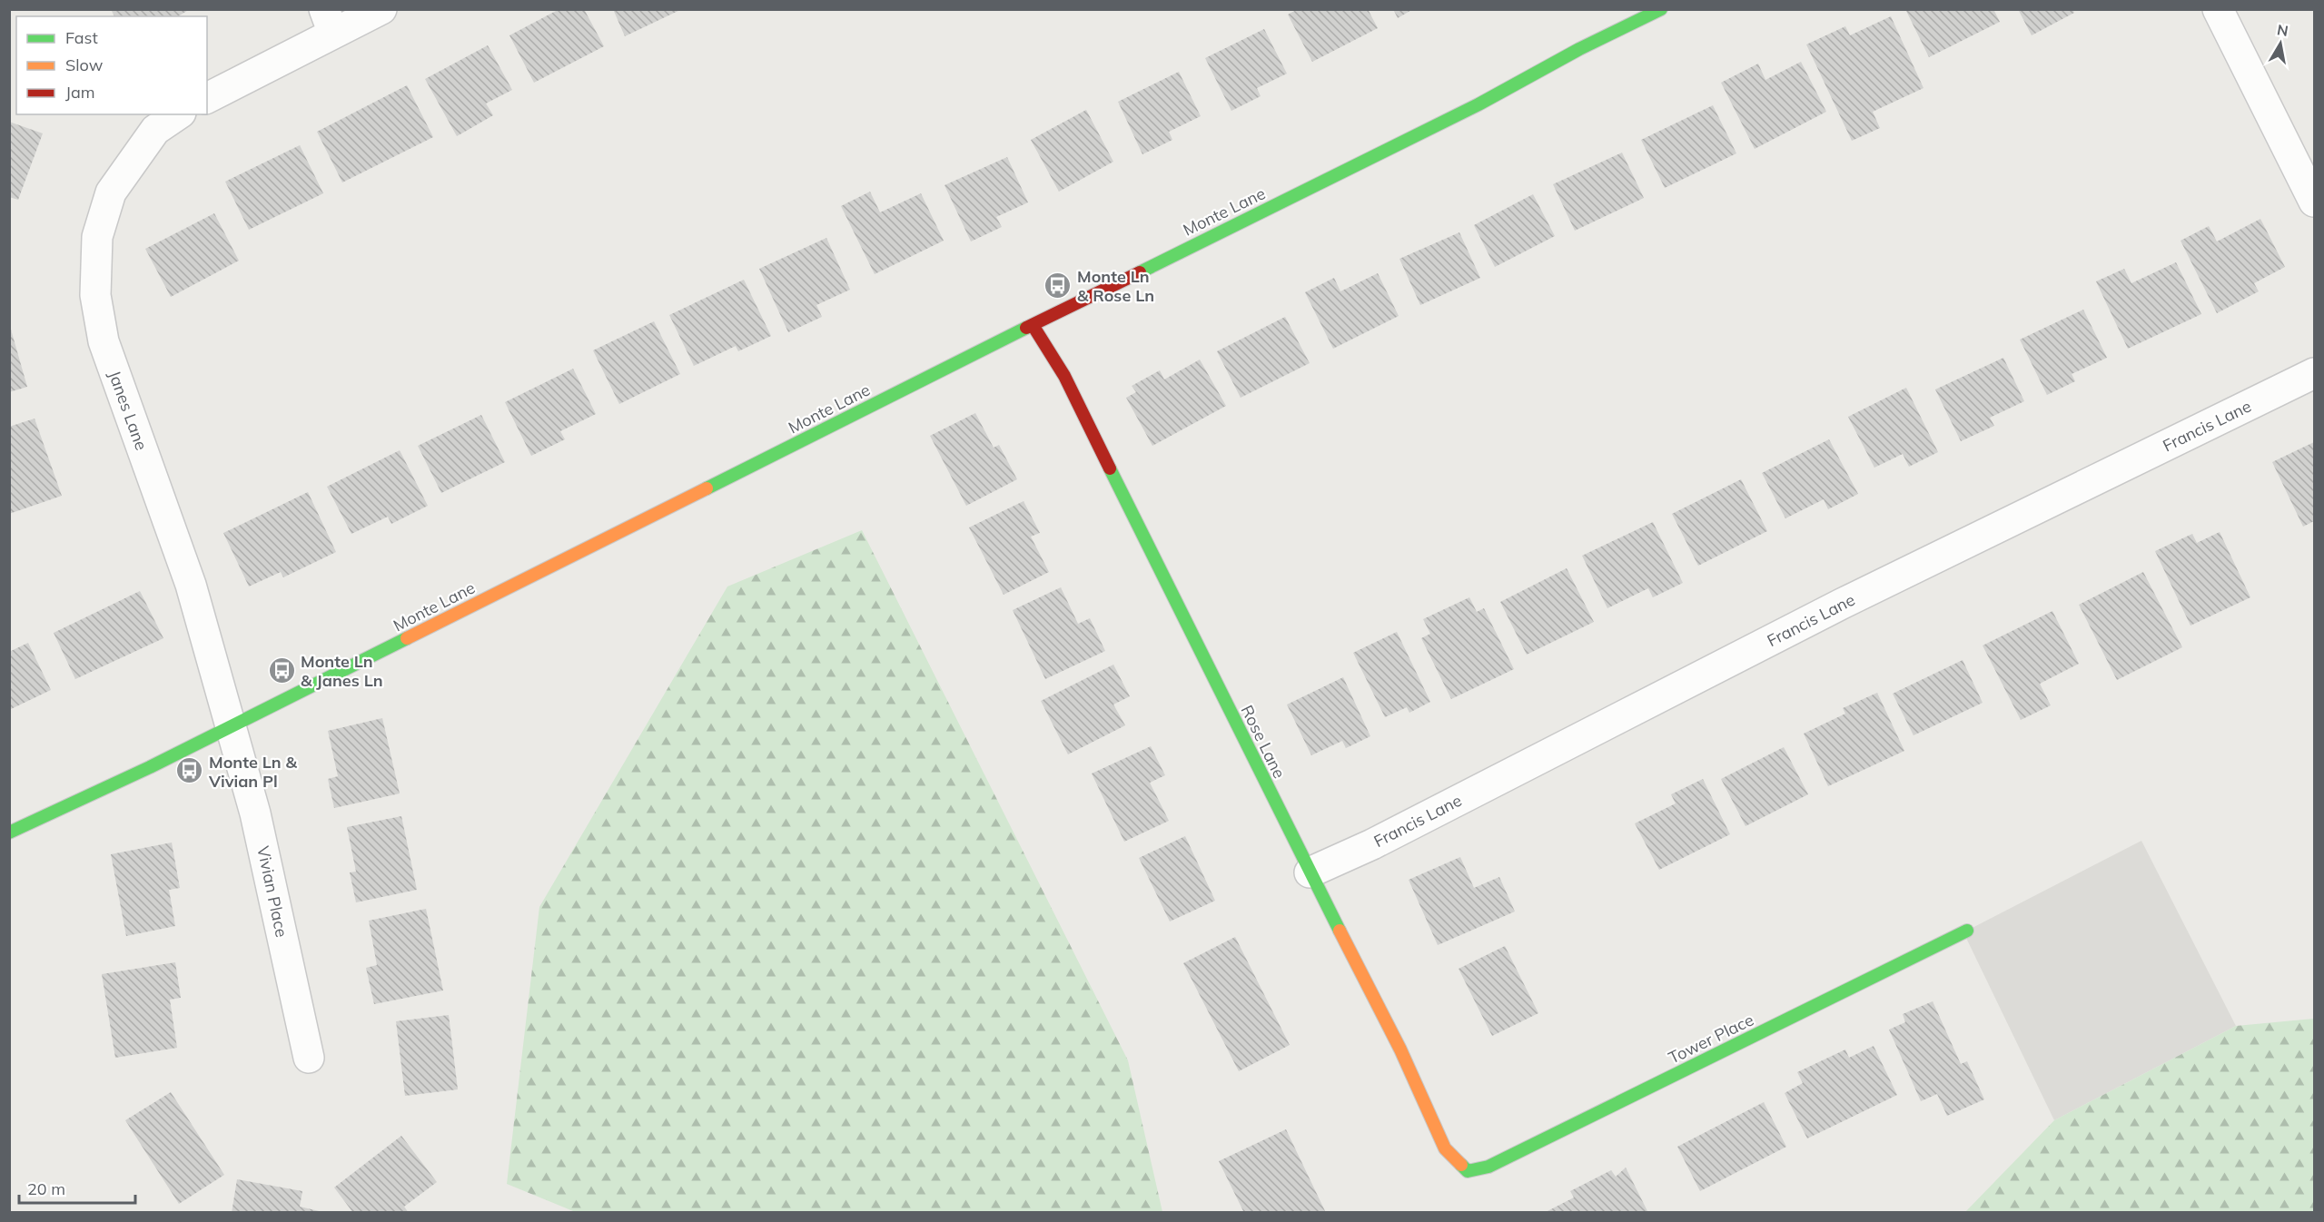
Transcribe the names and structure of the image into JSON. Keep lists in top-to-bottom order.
{
  "streets": {
    "street": [
      "Monte Lane",
      "Janes Lane",
      "Francis Lane",
      "Rose Lane",
      "Vivian Place",
      "Tower Place"
    ]
  },
  "crossings": [
    ["Monte Lane", "Janes Lane"],
    ["Monte Lane", "Rose Lane"],
    ["Monte Lane", "Vivian Place"],
    ["Janes Lane", "Vivian Place"],
    ["Francis Lane", "Rose Lane"],
    ["Rose Lane", "Tower Place"]
  ],
  "places": {
    "bus stop": ["Monte Ln & Rose Ln", "Monte Ln & Janes Ln", "Monte Ln & Vivian Pl"]
  },
  "legend": ["Fast", "Slow", "Jam"],
  "scale_bar": "20 m",
  "north": "top"
}
